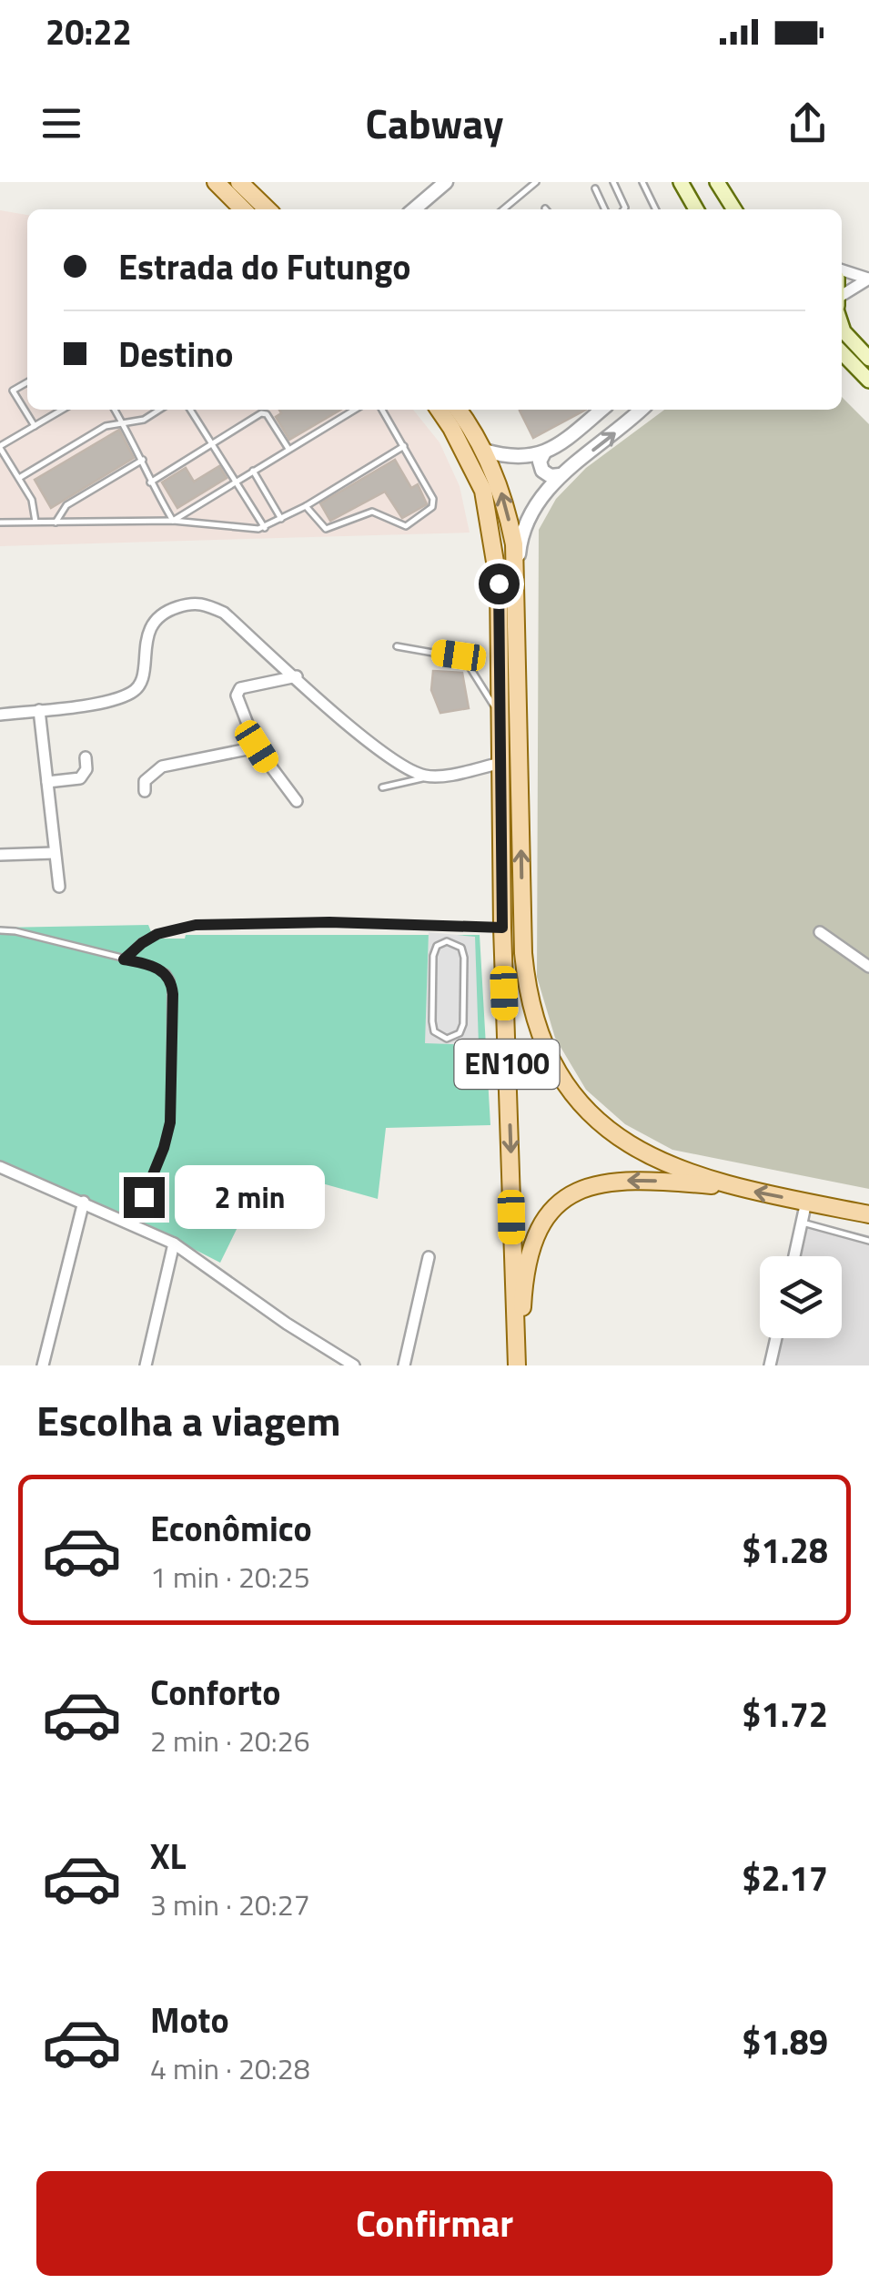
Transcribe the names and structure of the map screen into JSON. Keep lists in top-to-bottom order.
{
  "streets": {
    "main road": ["EN100"]
  },
  "page": {
    "status": "20:22",
    "header": "Cabway",
    "banner": ["Estrada do Futungo", "Destino"],
    "bubble": "2 min",
    "heading": "Escolha a viagem",
    "list": [
      {
        "name": "Econômico",
        "note": "1 min · 20:25",
        "value": "$1.28"
      },
      {
        "name": "Conforto",
        "note": "2 min · 20:26",
        "value": "$1.72"
      },
      {
        "name": "XL",
        "note": "3 min · 20:27",
        "value": "$2.17"
      },
      {
        "name": "Moto",
        "note": "4 min · 20:28",
        "value": "$1.89"
      }
    ],
    "buttons": "Confirmar"
  }
}
